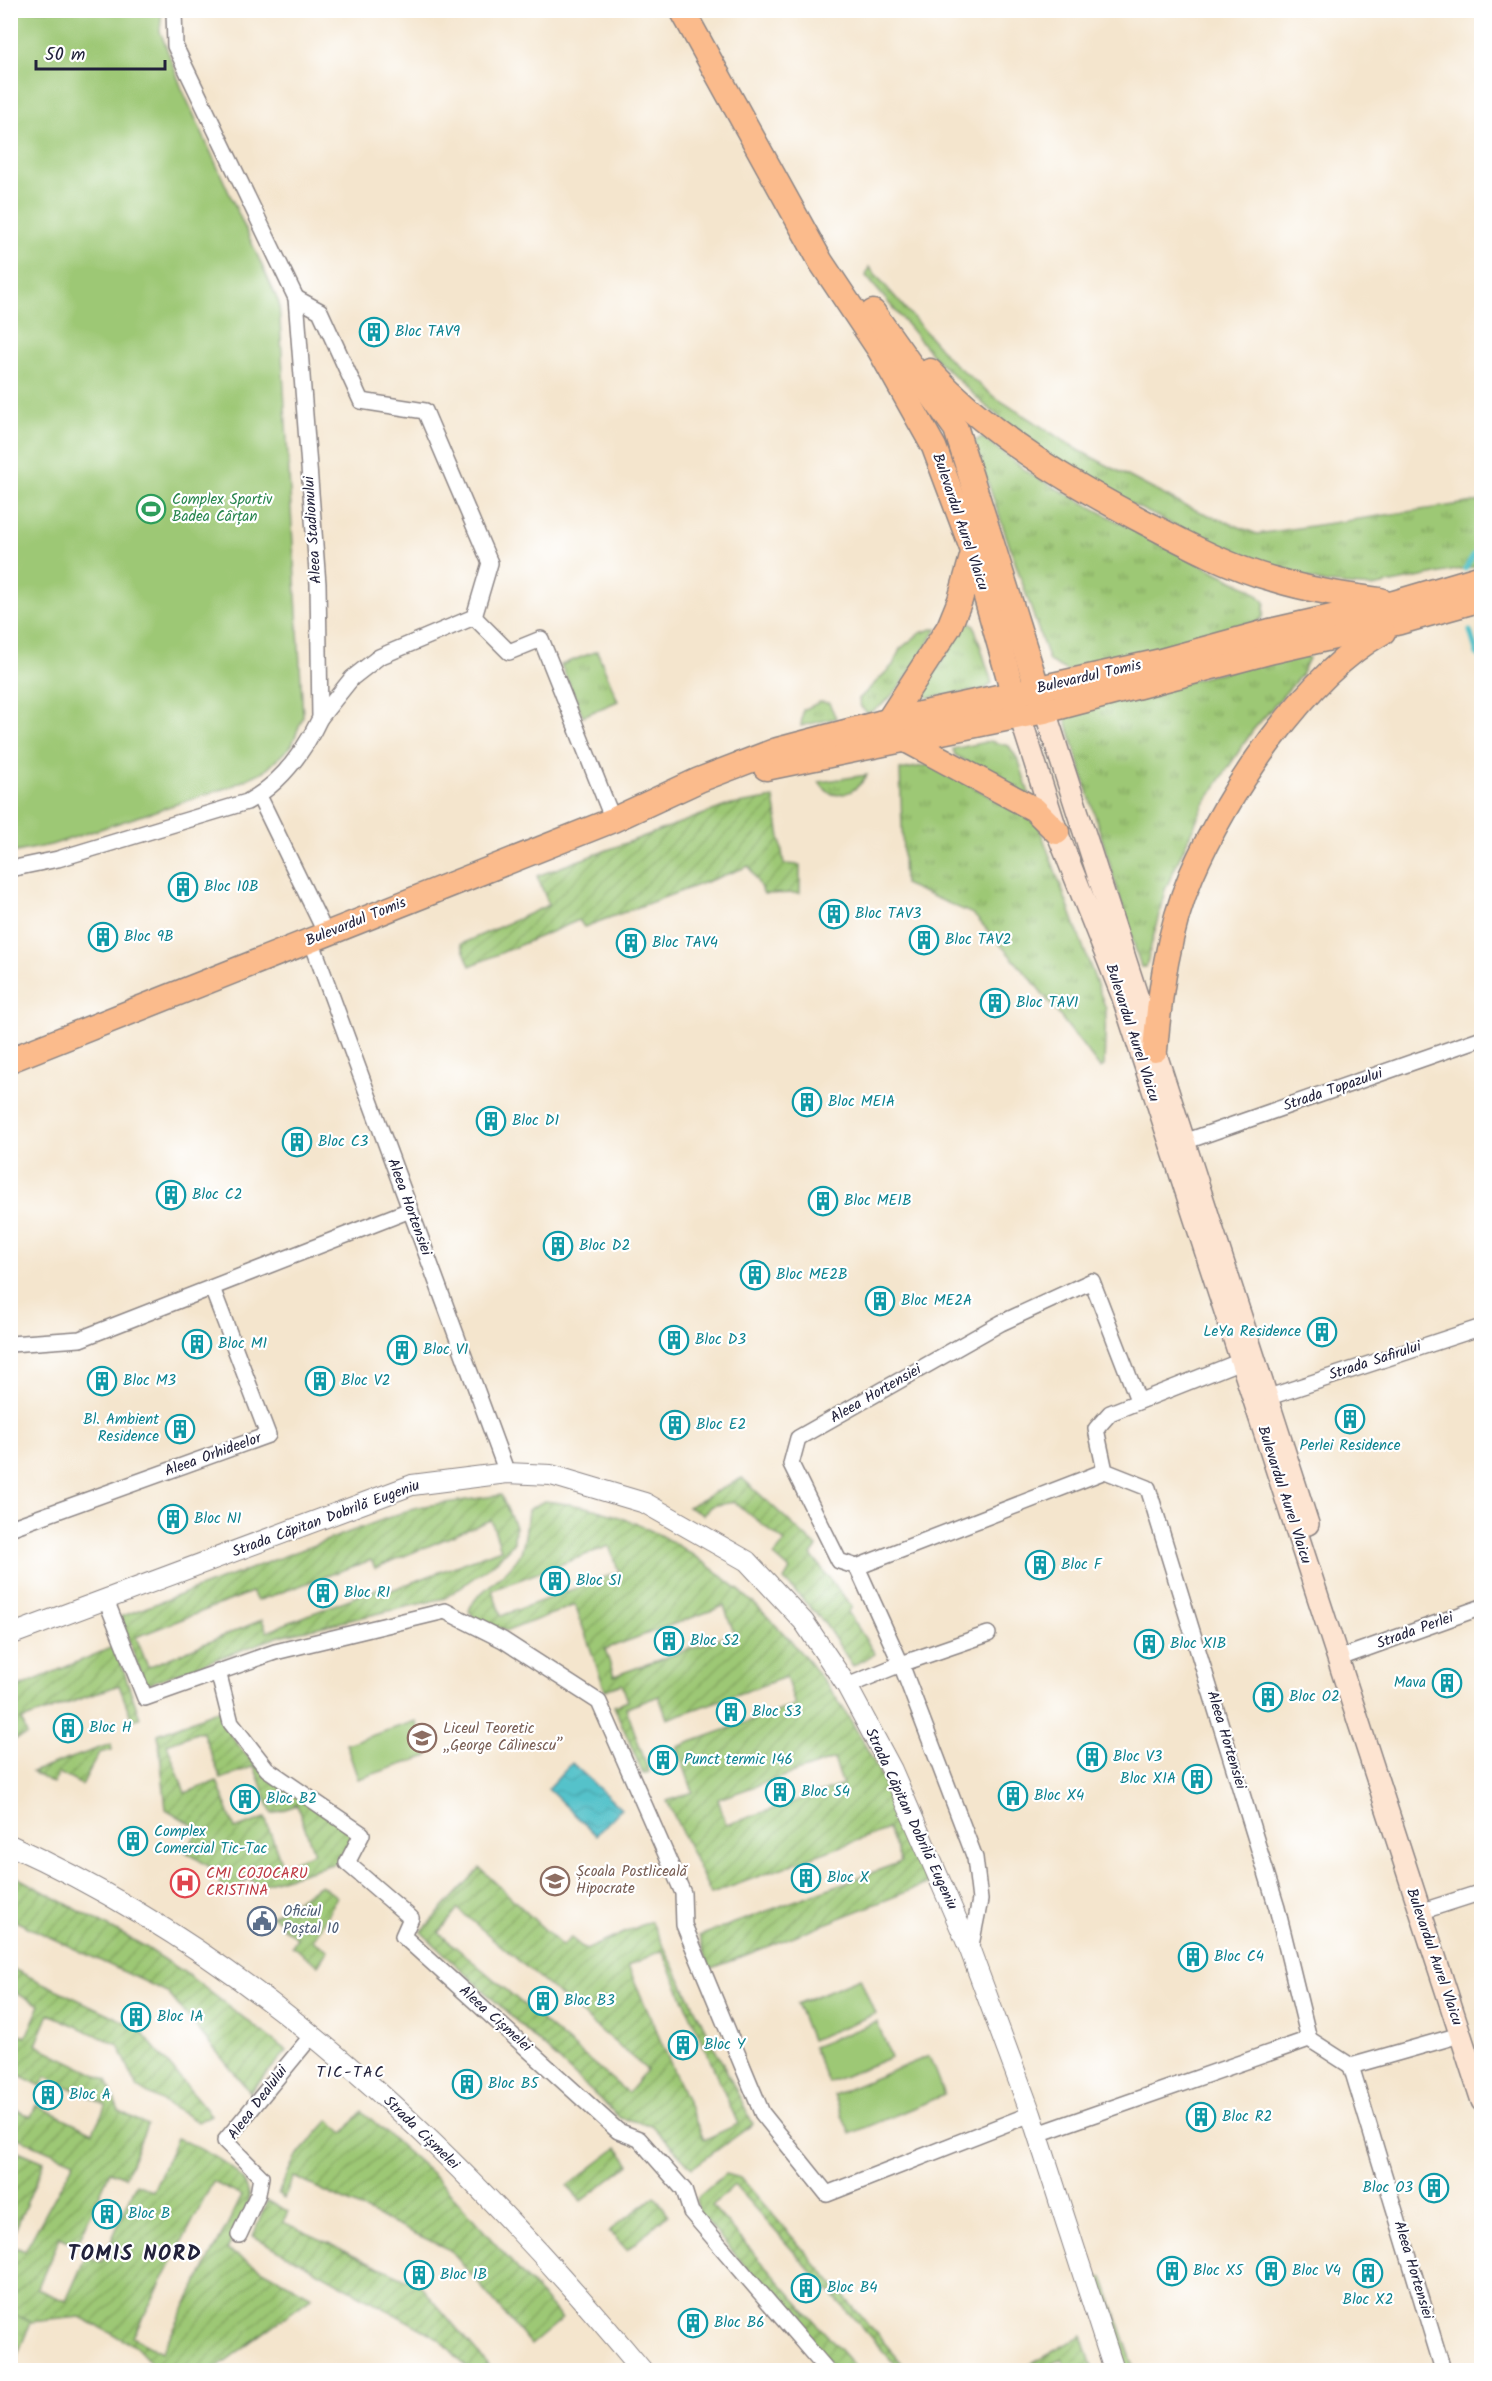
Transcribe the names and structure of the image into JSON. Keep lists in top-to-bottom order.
{
  "streets": {
    "main road": ["Bulevardul Aurel Vlaicu", "Bulevardul Tomis"],
    "street": [
      "Aleea Stadionului",
      "Strada Topazului",
      "Aleea Hortensiei",
      "Strada Safirului",
      "Aleea Orhideelor",
      "Strada Căpitan Dobrilă Eugeniu",
      "Strada Perlei",
      "Aleea Cișmelei",
      "Aleea Dealului",
      "Strada Cișmelei"
    ]
  },
  "crossings": [
    ["Bulevardul Aurel Vlaicu", "Bulevardul Tomis"],
    ["Bulevardul Aurel Vlaicu", "Strada Topazului"],
    ["Bulevardul Aurel Vlaicu", "Strada Safirului"],
    ["Bulevardul Aurel Vlaicu", "Strada Perlei"],
    ["Aleea Stadionului", "Aleea Hortensiei"],
    ["Bulevardul Tomis", "Aleea Hortensiei"],
    ["Aleea Hortensiei", "Strada Căpitan Dobrilă Eugeniu"],
    ["Aleea Dealului", "Strada Cișmelei"]
  ],
  "districts": ["TIC-TAC", "TOMIS NORD"],
  "places": {
    "building": [
      "Bloc TAV9",
      "Bloc 10B",
      "Bloc TAV3",
      "Bloc 9B",
      "Bloc TAV2",
      "Bloc TAV4",
      "Bloc TAV1",
      "Bloc ME1A",
      "Bloc D1",
      "Bloc C3",
      "Bloc C2",
      "Bloc ME1B",
      "Bloc D2",
      "Bloc ME2B",
      "Bloc ME2A",
      "LeYa Residence",
      "Bloc D3",
      "Bloc M1",
      "Bloc V1",
      "Bloc M3",
      "Bloc V2",
      "Perlei Residence",
      "Bloc E2",
      "Bl. Ambient Residence",
      "Bloc N1",
      "Bloc F",
      "Bloc S1",
      "Bloc R1",
      "Bloc S2",
      "Bloc X1B",
      "Mava",
      "Bloc O2",
      "Bloc S3",
      "Bloc H",
      "Bloc V3",
      "Punct termic 146",
      "Bloc X1A",
      "Bloc S4",
      "Bloc X4",
      "Bloc B2",
      "Complex Comercial Tic-Tac",
      "Bloc X",
      "Bloc C4",
      "Bloc B3",
      "Bloc 1A",
      "Bloc Y",
      "Bloc B5",
      "Bloc A",
      "Bloc R2",
      "Bloc O3",
      "Bloc B",
      "Bloc X5",
      "Bloc V4",
      "Bloc X2",
      "Bloc 1B",
      "Bloc B4",
      "Bloc B6"
    ],
    "sports": ["Complex Sportiv Badea Cârțan"],
    "school or university": ["Liceul Teoretic „George Călinescu”", "Școala Postliceală Hipocrate"],
    "hospital": ["CMI COJOCARU CRISTINA"],
    "public building": ["Oficiul Poștal 10"]
  },
  "scale_bar": "50 m"
}
